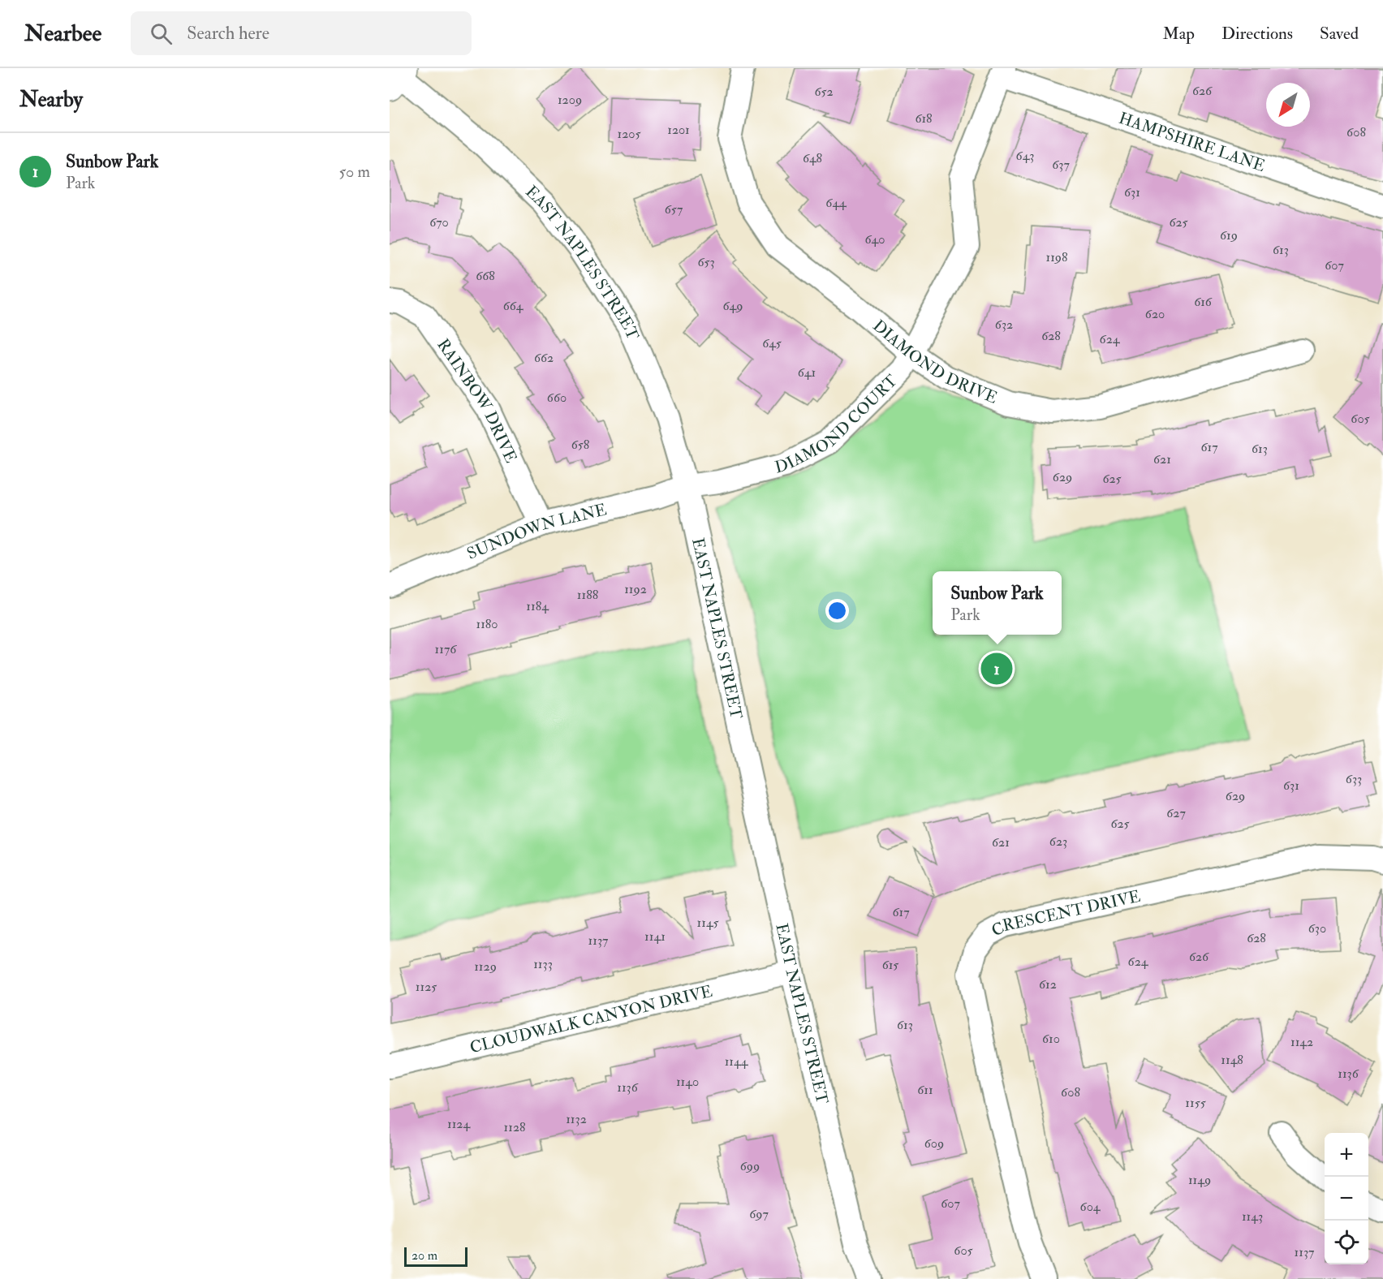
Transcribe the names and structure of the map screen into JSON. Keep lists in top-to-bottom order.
{
  "streets": {
    "street": [
      "HAMPSHIRE LANE",
      "EAST NAPLES STREET",
      "DIAMOND DRIVE",
      "RAINBOW DRIVE",
      "DIAMOND COURT",
      "SUNDOWN LANE",
      "CRESCENT DRIVE",
      "CLOUDWALK CANYON DRIVE"
    ]
  },
  "crossings": [
    ["HAMPSHIRE LANE", "DIAMOND COURT"],
    ["EAST NAPLES STREET", "DIAMOND COURT"],
    ["EAST NAPLES STREET", "SUNDOWN LANE"],
    ["EAST NAPLES STREET", "CLOUDWALK CANYON DRIVE"],
    ["DIAMOND DRIVE", "DIAMOND COURT"],
    ["RAINBOW DRIVE", "SUNDOWN LANE"],
    ["DIAMOND COURT", "SUNDOWN LANE"]
  ],
  "house_numbers": [
    "626",
    "652",
    "1209",
    "618",
    "1201",
    "608",
    "1205",
    "643",
    "648",
    "637",
    "631",
    "644",
    "657",
    "670",
    "625",
    "619",
    "640",
    "613",
    "1198",
    "653",
    "607",
    "668",
    "616",
    "664",
    "649",
    "620",
    "632",
    "628",
    "624",
    "645",
    "662",
    "641",
    "660",
    "605",
    "658",
    "617",
    "613",
    "621",
    "629",
    "625",
    "1192",
    "1188",
    "1184",
    "1180",
    "1176",
    "633",
    "631",
    "629",
    "627",
    "625",
    "623",
    "621",
    "617",
    "1145",
    "630",
    "1141",
    "628",
    "1137",
    "626",
    "624",
    "1133",
    "615",
    "1129",
    "612",
    "1125",
    "613",
    "610",
    "1142",
    "1148",
    "1144",
    "1136",
    "1140",
    "1136",
    "611",
    "608",
    "1155",
    "1132",
    "1124",
    "1128",
    "609",
    "699",
    "1149",
    "607",
    "604",
    "697",
    "1143",
    "605",
    "1137"
  ],
  "scale_bar": "20 m",
  "north": "bottom left",
  "page": {
    "header": "Nearbee",
    "search": "Search here",
    "nav": ["Map", "Directions", "Saved"],
    "heading": "Nearby",
    "list": [
      {
        "mark": "1",
        "name": "Sunbow Park",
        "note": "Park",
        "value": "50 m"
      }
    ],
    "popup": ["Sunbow Park", "Park"],
    "pins": "1",
    "map_buttons": ["+", "−"],
    "scale": "20 m"
  }
}
